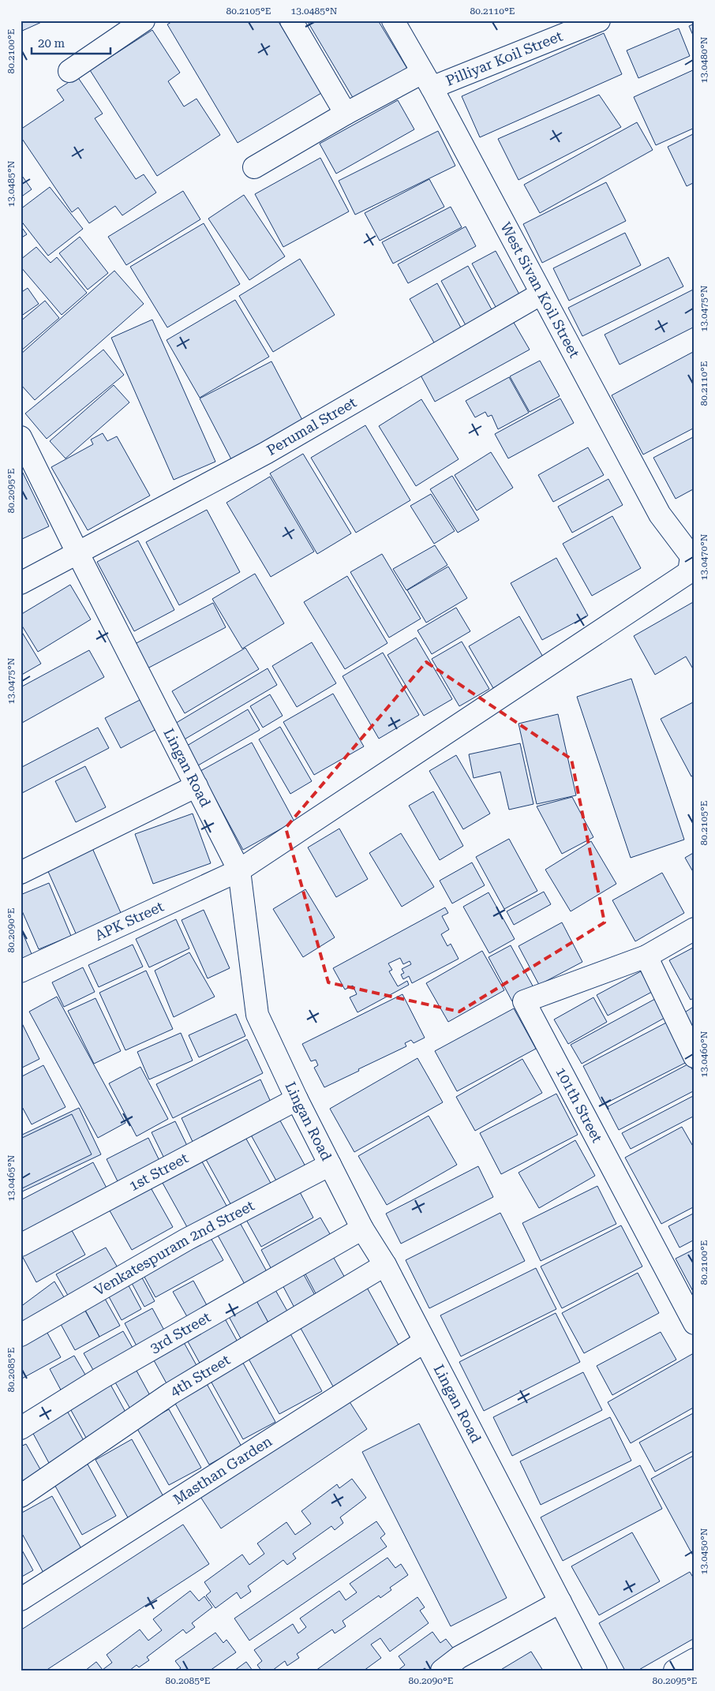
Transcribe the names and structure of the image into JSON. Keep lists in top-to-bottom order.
{
  "streets": {
    "street": [
      "Pilliyar Koil Street",
      "West Sivan Koil Street",
      "Perumal Street",
      "Lingan Road",
      "APK Street",
      "101th Street",
      "1st Street",
      "Venkatespuram 2nd Street",
      "3rd Street",
      "4th Street",
      "Masthan Garden"
    ]
  },
  "crossings": [
    ["Pilliyar Koil Street", "West Sivan Koil Street"],
    ["West Sivan Koil Street", "Perumal Street"],
    ["West Sivan Koil Street", "APK Street"],
    ["Perumal Street", "Lingan Road"],
    ["Lingan Road", "APK Street"],
    ["Lingan Road", "1st Street"],
    ["Lingan Road", "Venkatespuram 2nd Street"],
    ["Lingan Road", "3rd Street"],
    ["Lingan Road", "4th Street"],
    ["Lingan Road", "Masthan Garden"]
  ],
  "scale_bar": "20 m",
  "coordinates": [
    "80.2105°E",
    "13.0485°N",
    "80.2110°E",
    "80.2100°E",
    "13.0480°N",
    "13.0475°N",
    "80.2095°E",
    "13.0470°N",
    "80.2090°E",
    "13.0460°N",
    "13.0465°N",
    "80.2085°E",
    "13.0450°N"
  ]
}
